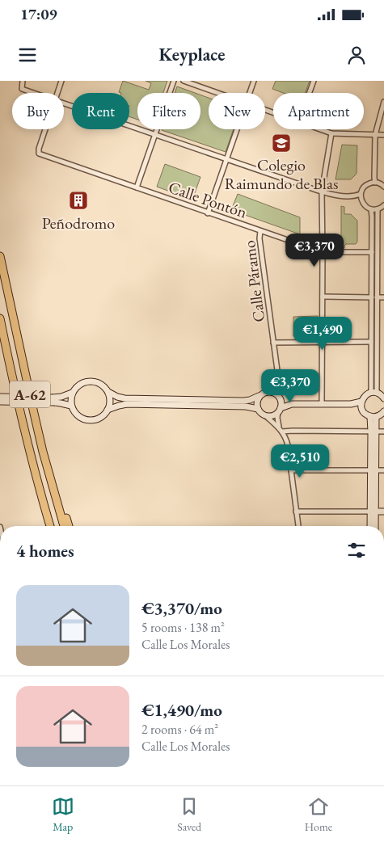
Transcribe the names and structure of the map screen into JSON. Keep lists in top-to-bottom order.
{
  "streets": {
    "highway": ["A-62"],
    "street": ["Calle Pontón", "Calle Páramo"]
  },
  "crossings": [
    ["Calle Pontón", "Calle Páramo"]
  ],
  "places": {
    "school or university": ["Colegio Raimundo de Blas"],
    "building": ["Peñodromo"]
  },
  "page": {
    "status": "17:09",
    "header": "Keyplace",
    "chip": [
      "Buy",
      "Rent",
      "Filters",
      "New",
      "Apartment"
    ],
    "price": [
      "€3,370",
      "€1,490",
      "€3,370",
      "€2,510"
    ],
    "heading": "4 homes",
    "list": [
      {
        "name": "€3,370/mo",
        "note": "5 rooms · 138 m² · Calle Los Morales"
      },
      {
        "name": "€1,490/mo",
        "note": "2 rooms · 64 m² · Calle Los Morales"
      }
    ],
    "tabs": ["Map", "Saved", "Home"]
  }
}
